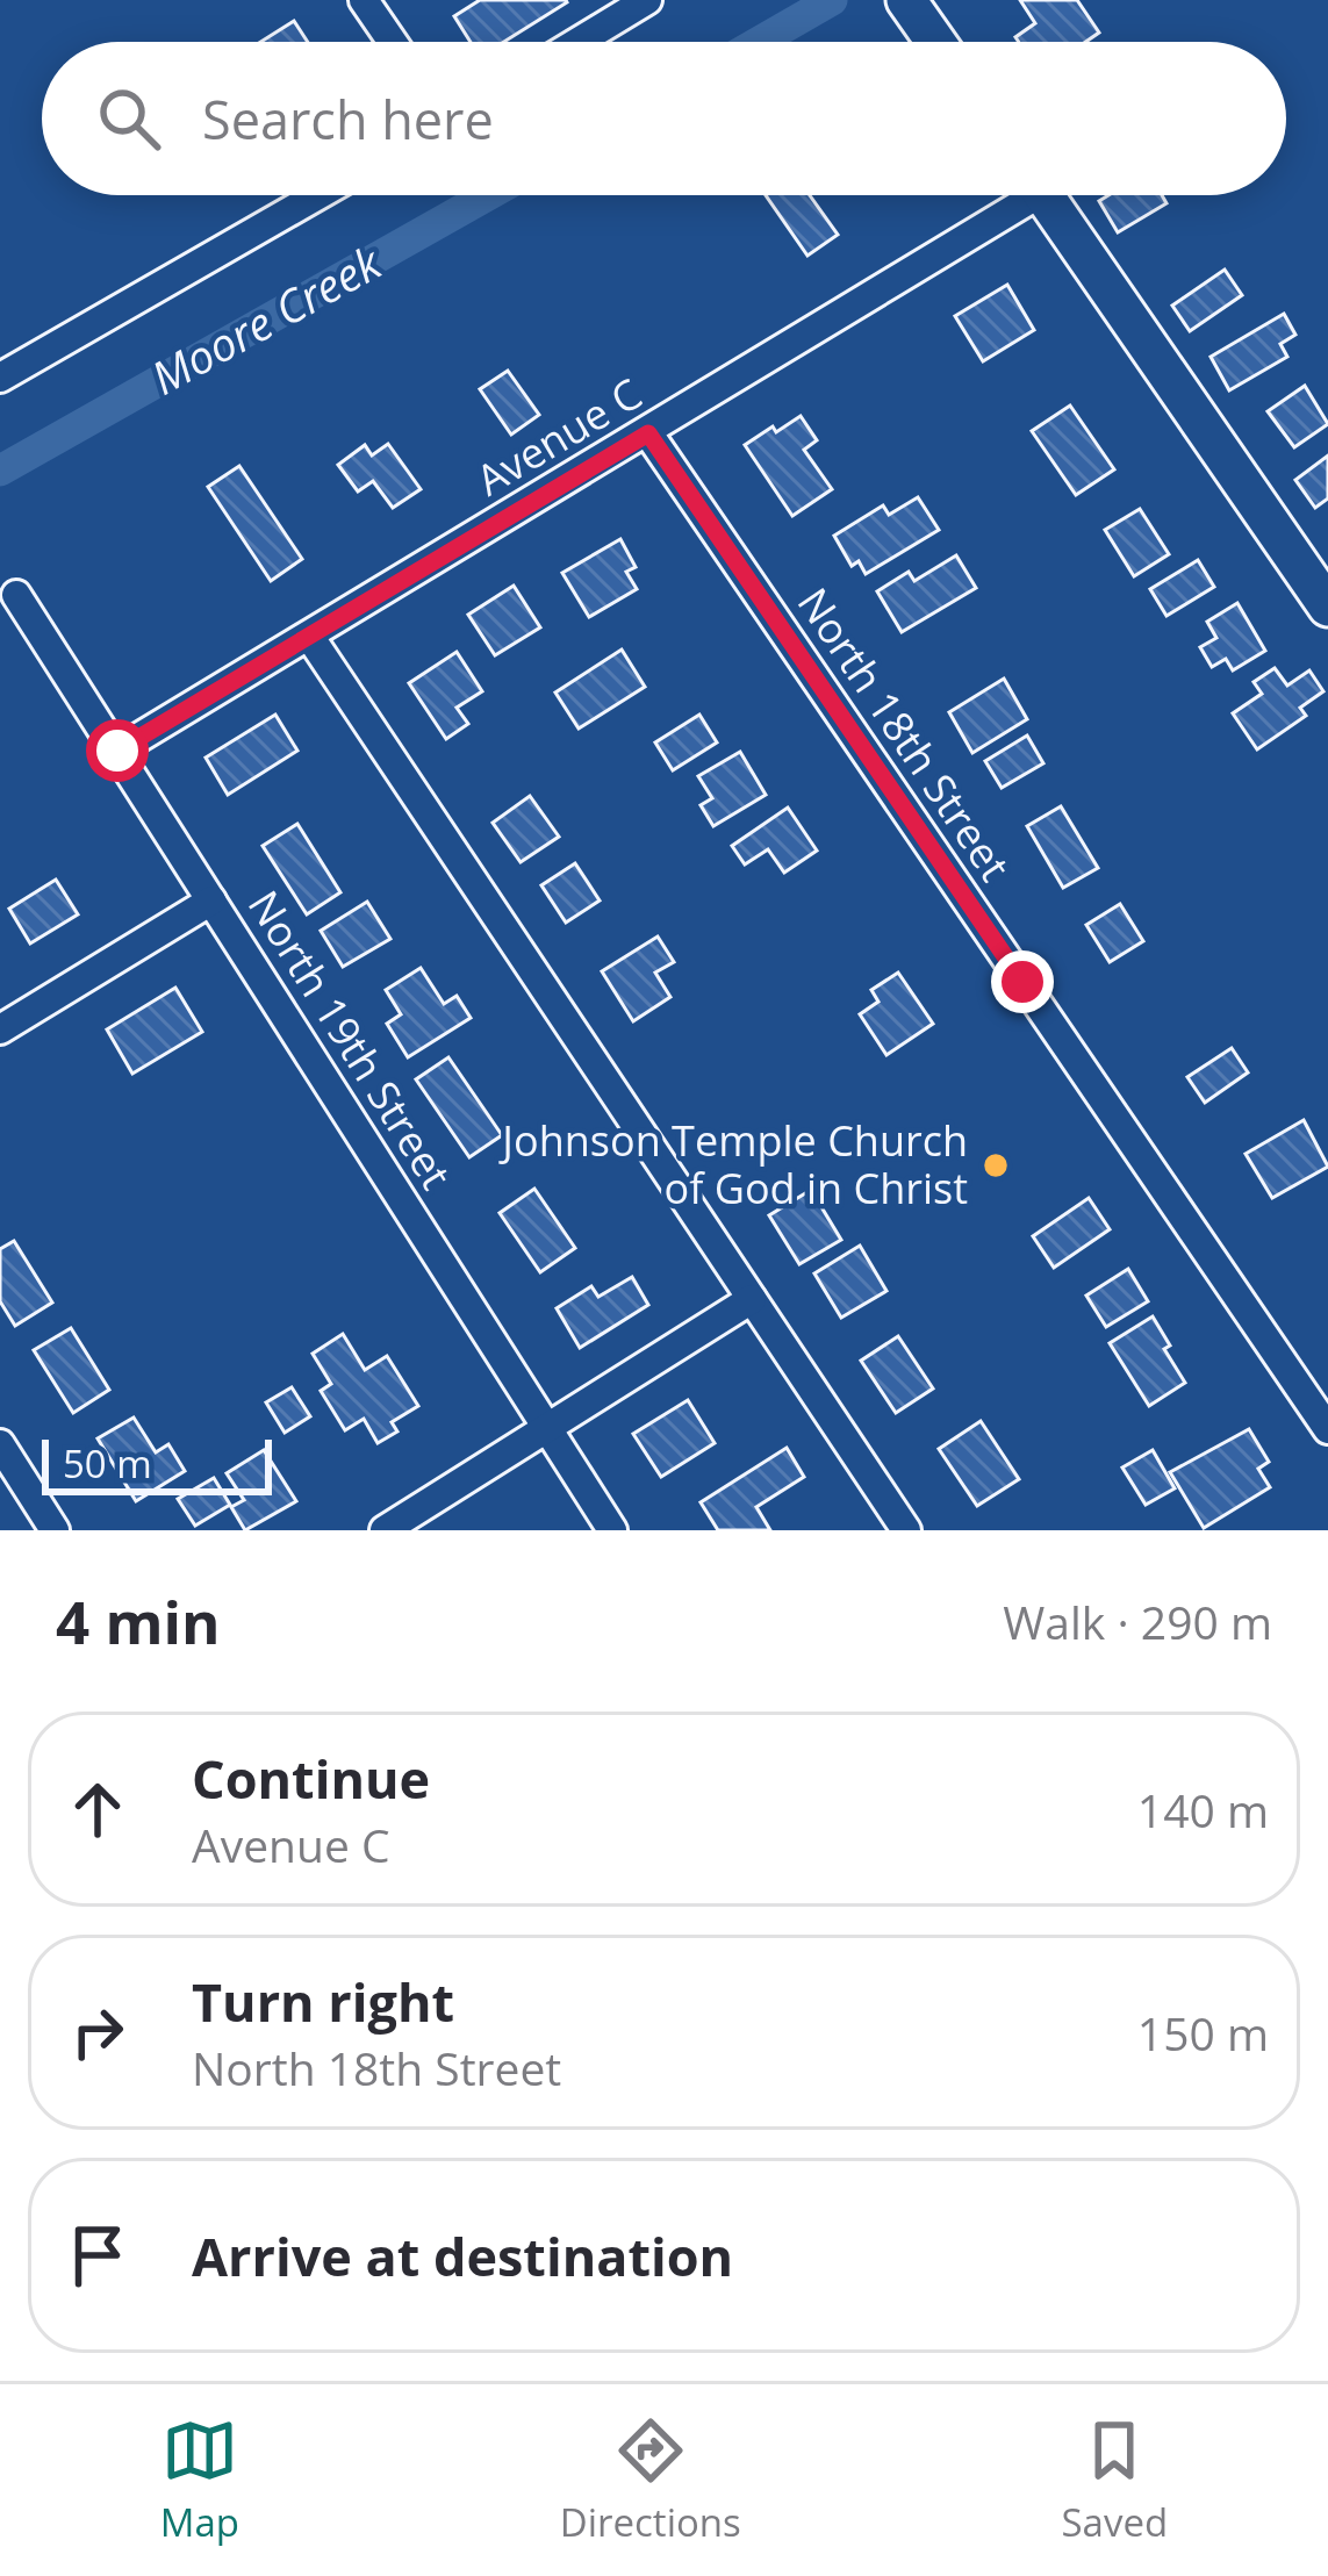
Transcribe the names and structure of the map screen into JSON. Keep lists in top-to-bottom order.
{
  "streets": {
    "street": ["Avenue C", "North 18th Street", "North 19th Street"]
  },
  "crossings": [
    ["Avenue C", "North 18th Street"],
    ["Avenue C", "North 19th Street"]
  ],
  "water": ["Moore Creek"],
  "places": ["Johnson Temple Church of God in Christ"],
  "scale_bar": "50 m",
  "page": {
    "search": "Search here",
    "scale": "50 m",
    "heading": ["4 min", "Walk · 290 m"],
    "list": [
      ["Continue", "Avenue C", "140 m"],
      ["Turn right", "North 18th Street", "150 m"],
      "Arrive at destination"
    ],
    "nav": ["Map", "Directions", "Saved"]
  }
}
